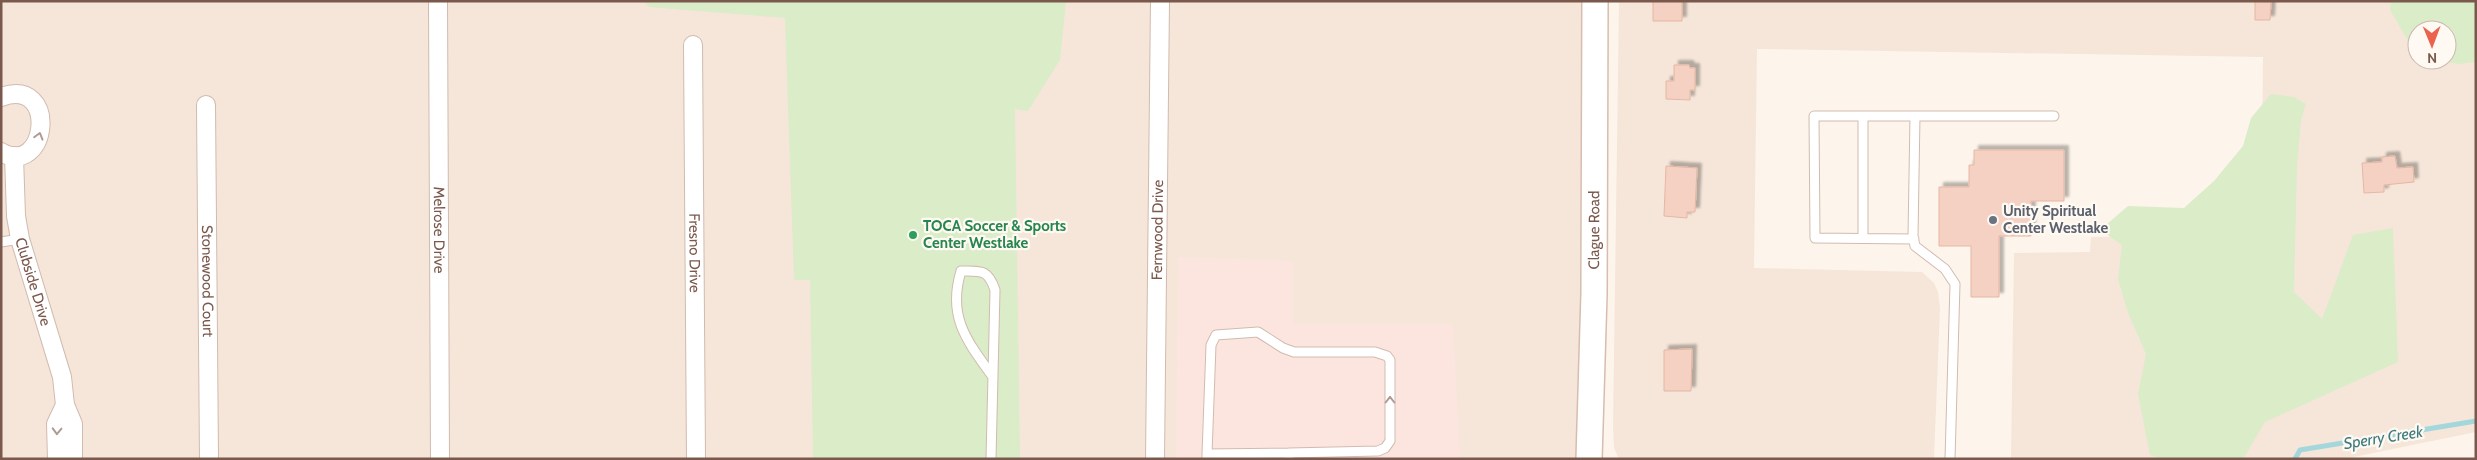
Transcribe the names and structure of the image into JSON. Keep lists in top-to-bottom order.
{
  "streets": {
    "main road": ["Clague Road"],
    "street": [
      "Melrose Drive",
      "Fernwood Drive",
      "Fresno Drive",
      "Clubside Drive",
      "Stonewood Court"
    ]
  },
  "water": ["Sperry Creek"],
  "places": ["Unity Spiritual Center Westlake", "TOCA Soccer & Sports Center Westlake"],
  "north": "bottom"
}
